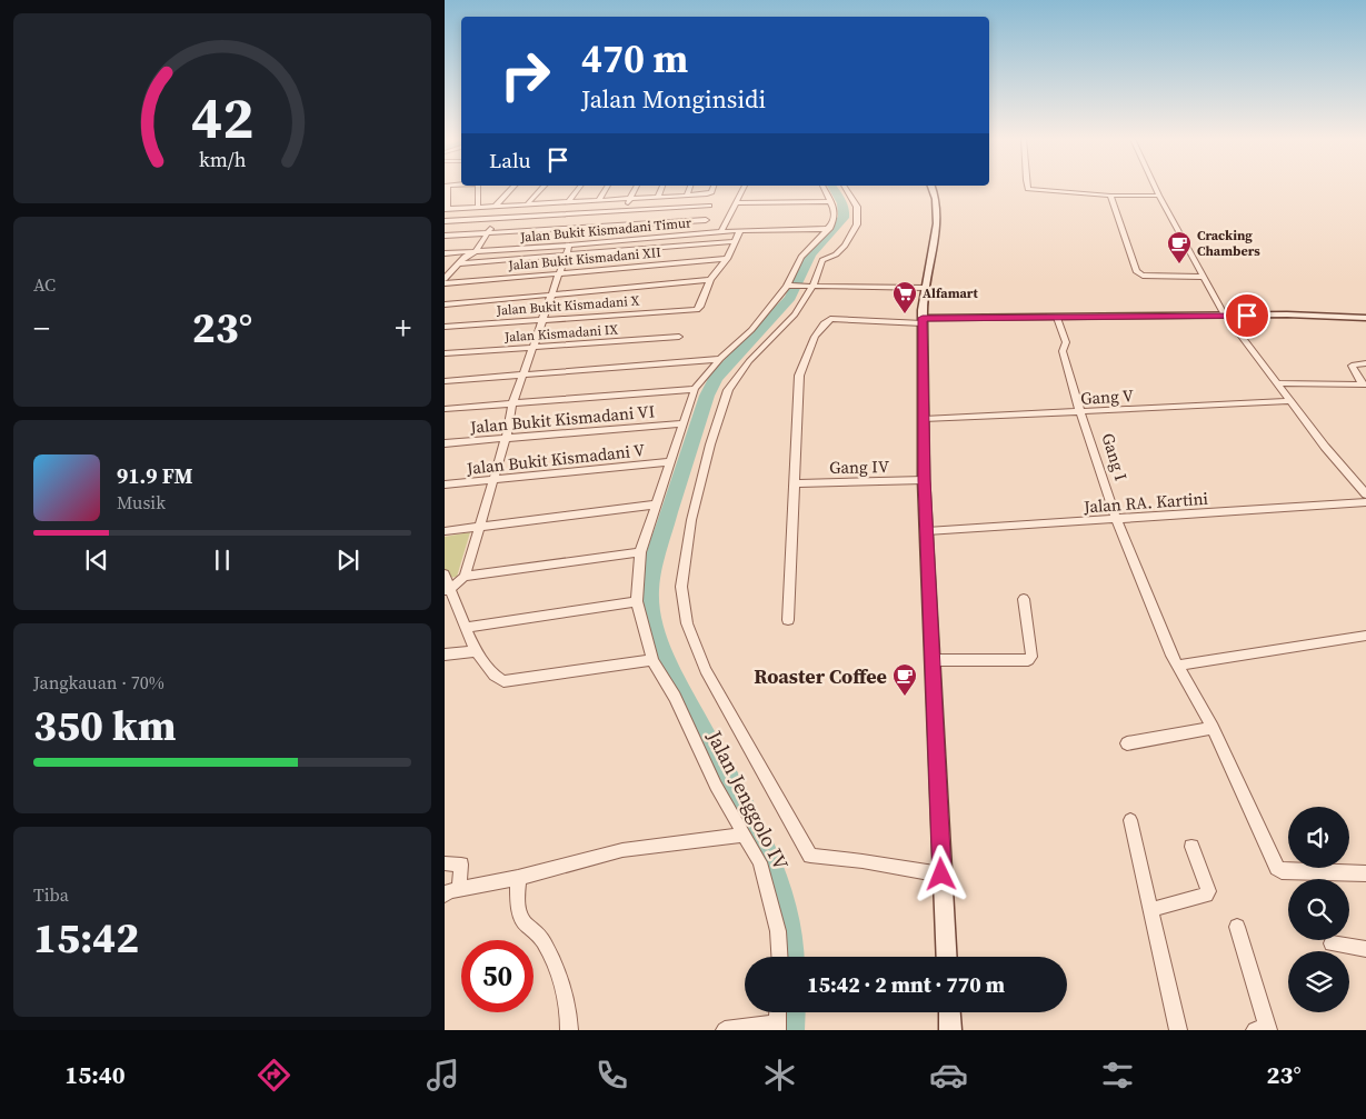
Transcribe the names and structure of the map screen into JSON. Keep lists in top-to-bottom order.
{
  "streets": {
    "street": [
      "Jalan Bukit Kismadani Timur",
      "Jalan Bukit Kismadani XII",
      "Jalan Bukit Kismadani X",
      "Jalan Kismadani IX",
      "Gang V",
      "Jalan Bukit Kismadani VI",
      "Gang I",
      "Jalan Bukit Kismadani V",
      "Gang IV",
      "Jalan RA. Kartini",
      "Jalan Jenggolo IV"
    ]
  },
  "crossings": [
    ["Gang V", "Gang I"],
    ["Gang I", "Jalan RA. Kartini"]
  ],
  "places": {
    "cafe": ["Cracking Chambers", "Roaster Coffee"],
    "supermarket": ["Alfamart"]
  },
  "page": {
    "turn": ["470 m", "Jalan Monginsidi"],
    "then": "Lalu",
    "tile": [
      "AC",
      ["Jangkauan · 70%", "350 km"],
      ["Tiba", "15:42"]
    ],
    "heat": ["−", "23°", "+"],
    "song": ["91.9 FM", "Musik"],
    "limit": "50",
    "trip": "15:42 · 2 mnt · 770 m",
    "tabs": ["15:40", "23°"],
    "gauge": ["42", "km/h"]
  }
}
